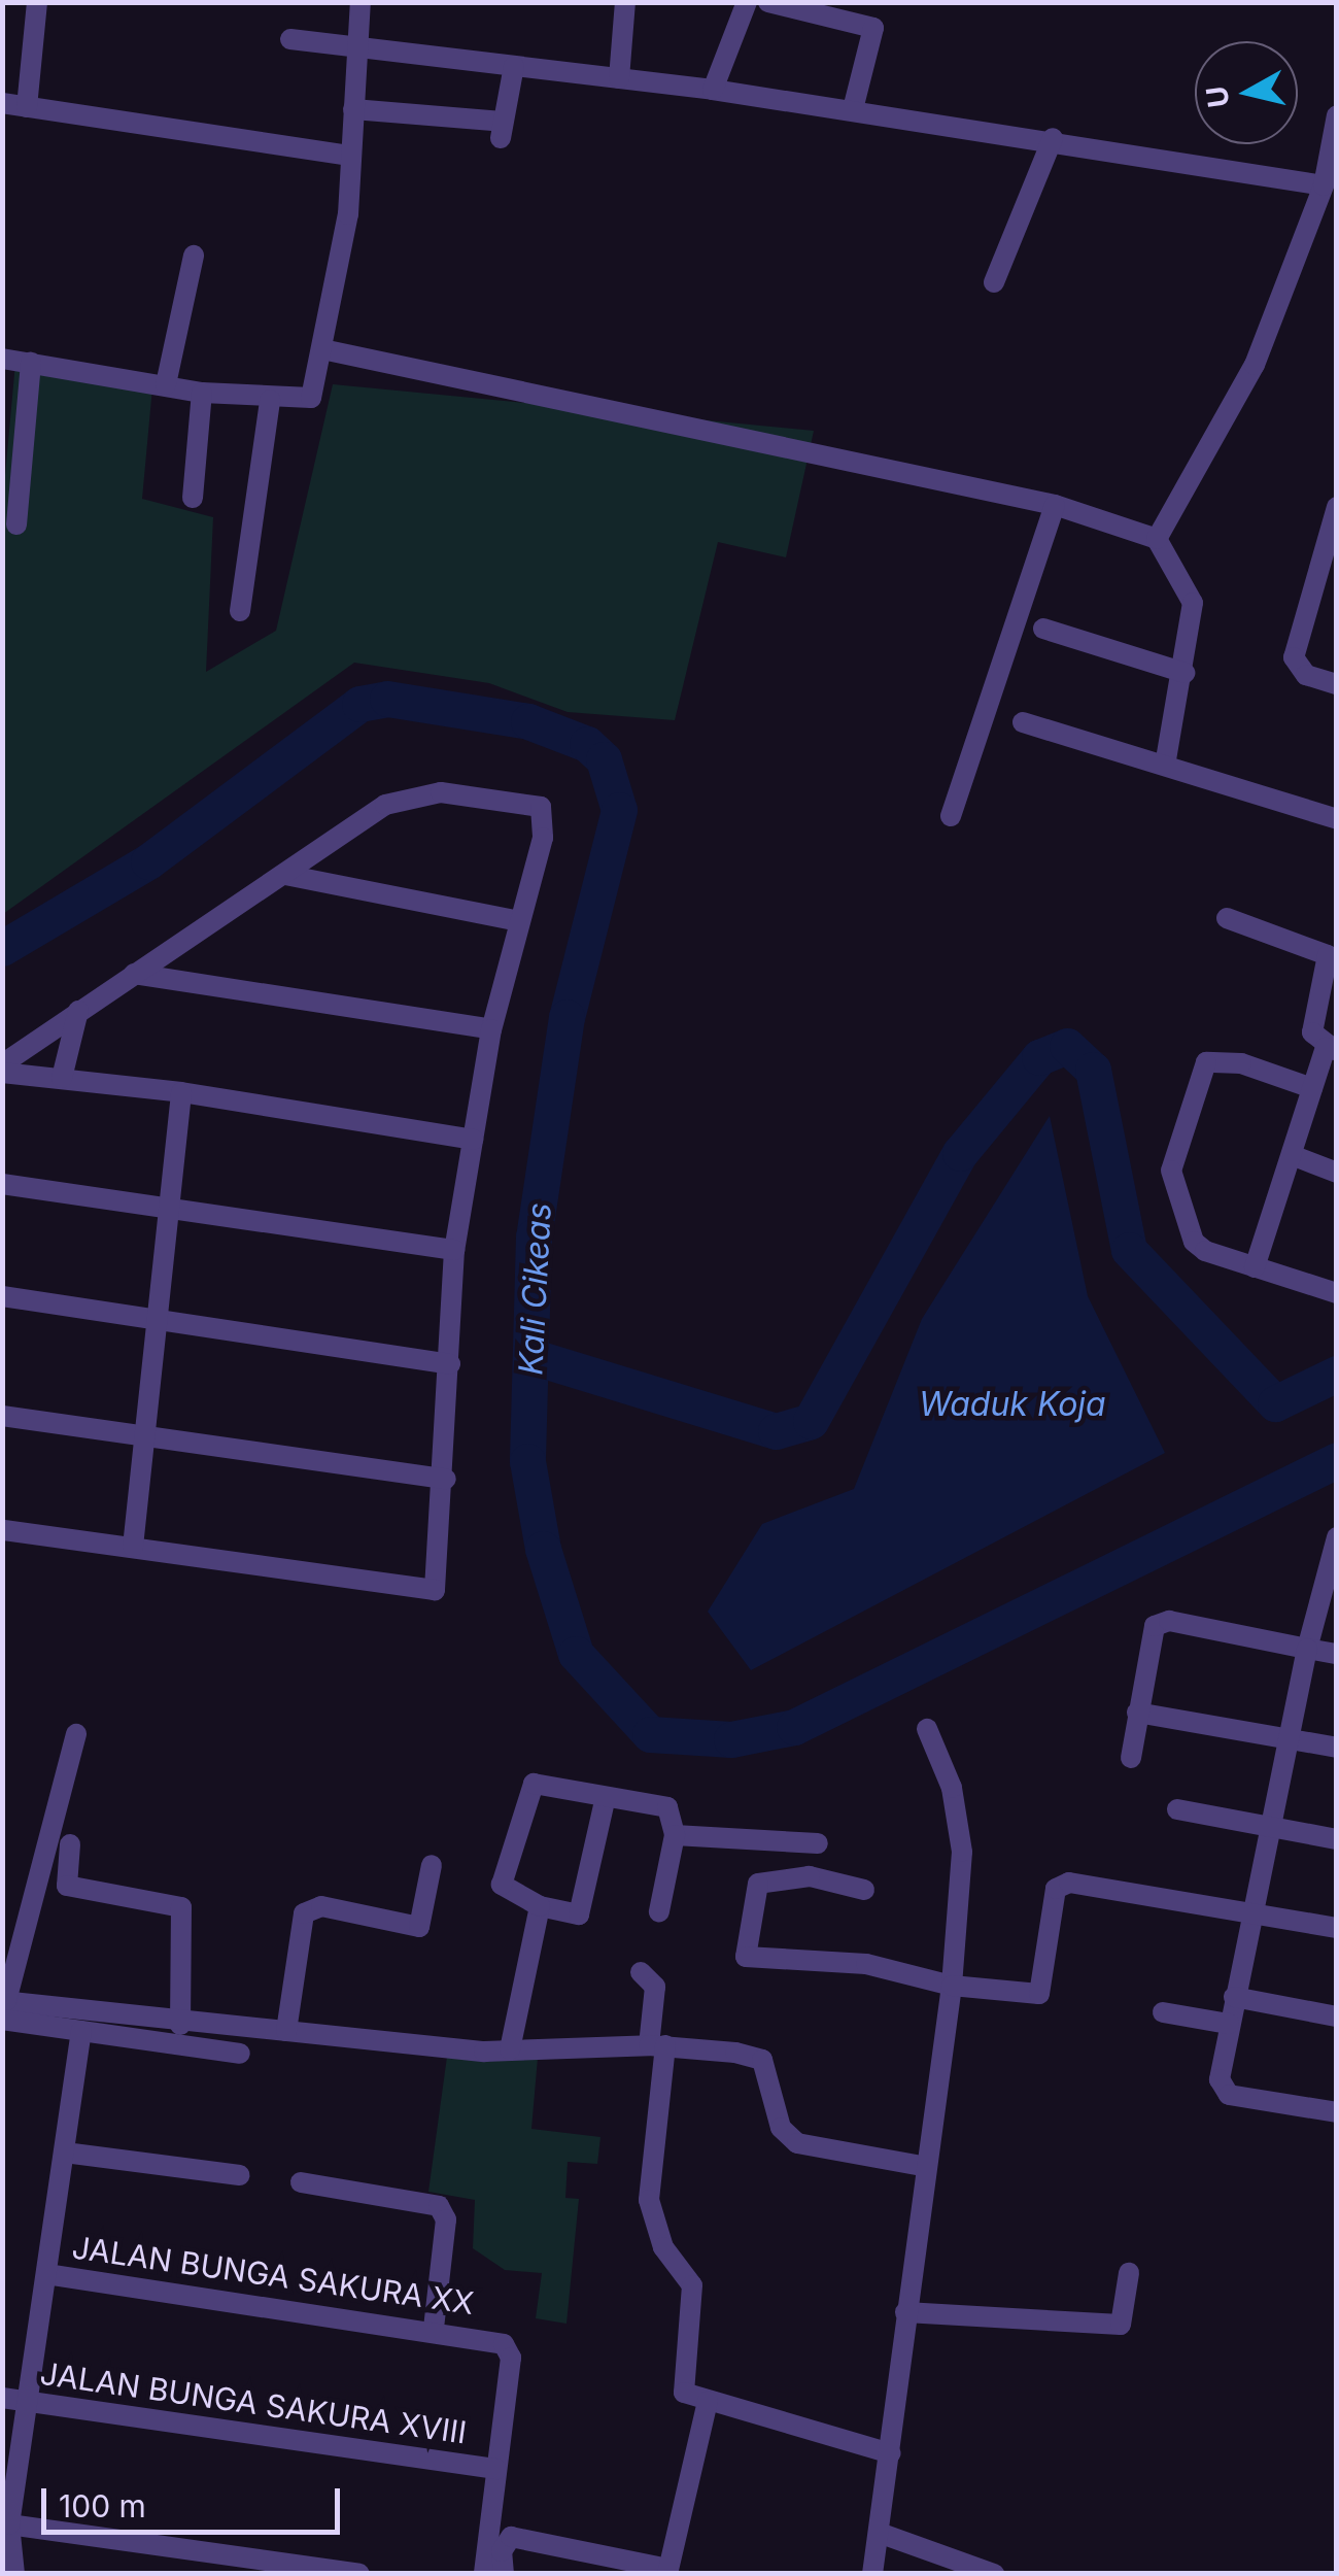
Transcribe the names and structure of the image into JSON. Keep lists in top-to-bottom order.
{
  "streets": {
    "street": ["JALAN BUNGA SAKURA XX", "JALAN BUNGA SAKURA XVIII"]
  },
  "crossings": [
    ["JALAN BUNGA SAKURA XX", "JALAN BUNGA SAKURA XVIII"]
  ],
  "water": ["Kali Cikeas", "Waduk Koja"],
  "scale_bar": "100 m",
  "north": "left"
}
